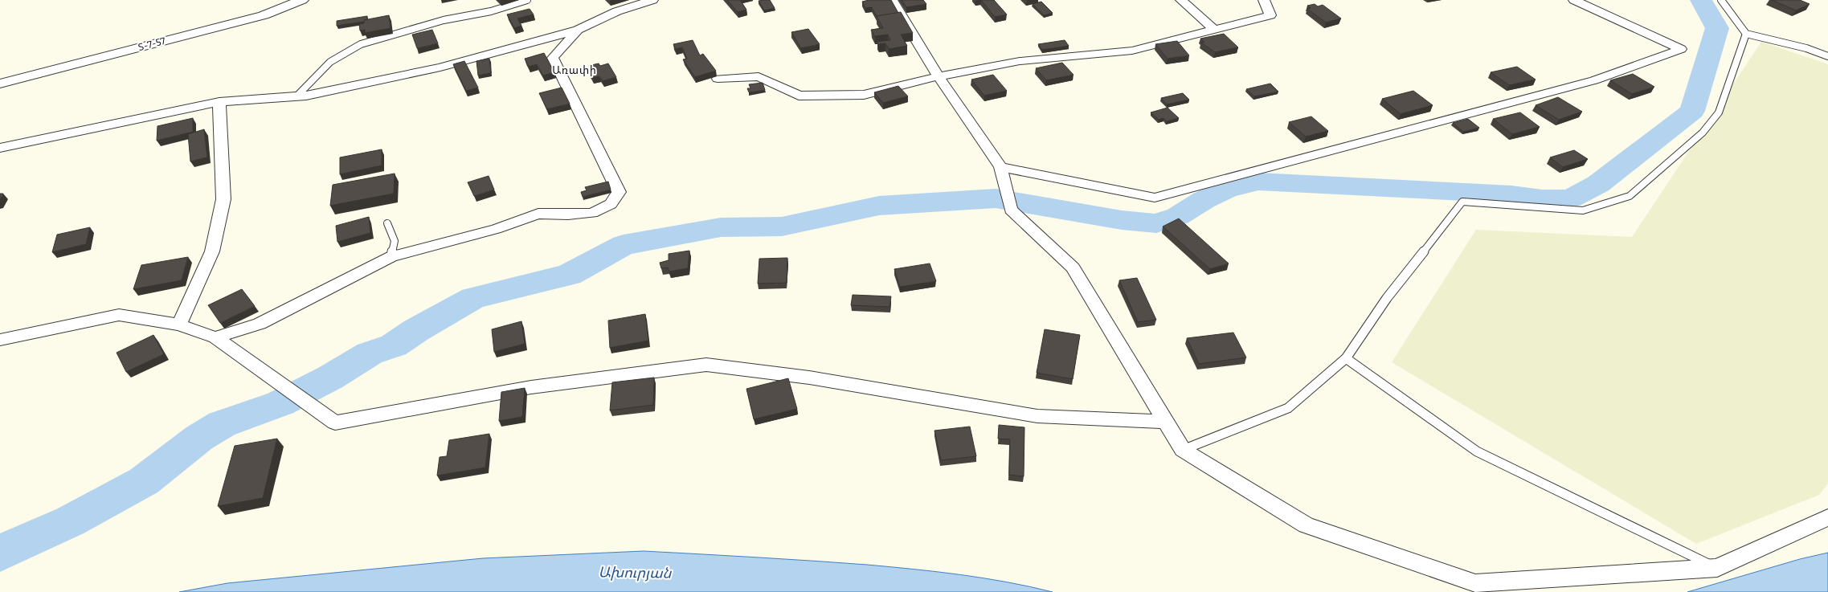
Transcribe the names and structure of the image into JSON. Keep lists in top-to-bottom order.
{
  "streets": {
    "street": ["Տ-7-57"]
  },
  "districts": ["Առափի"],
  "water": ["Ախուրյան"]
}
